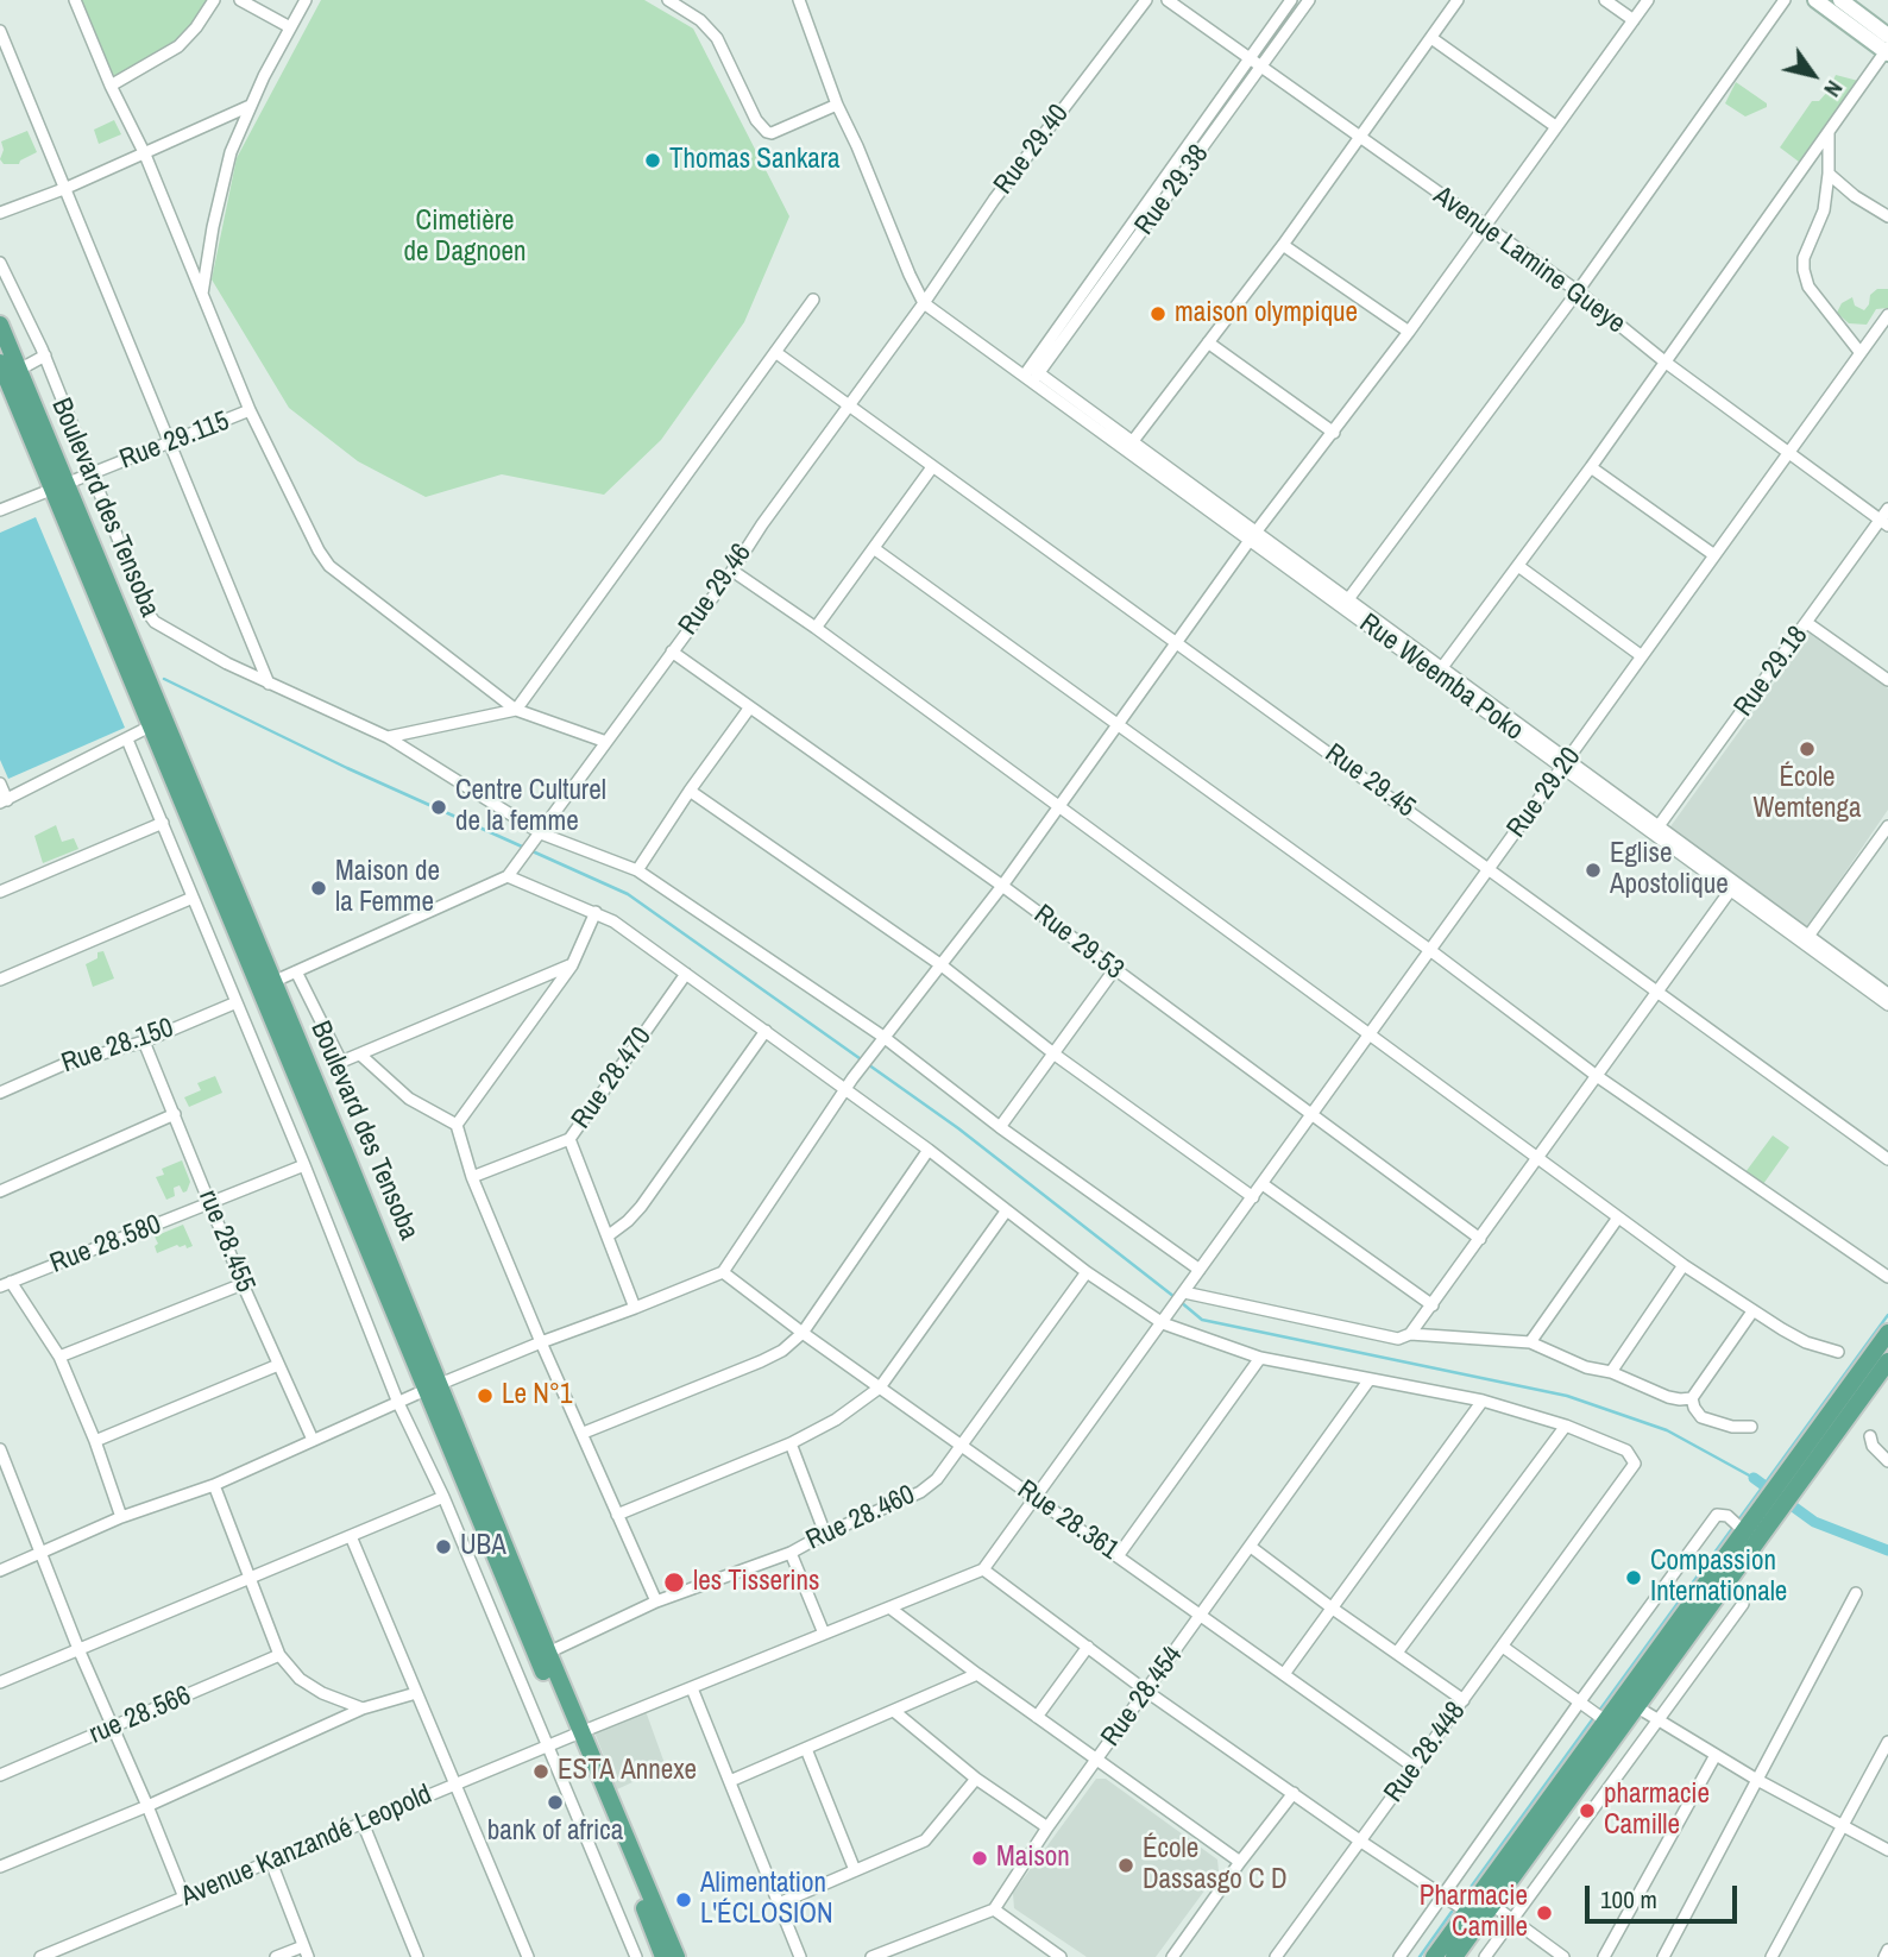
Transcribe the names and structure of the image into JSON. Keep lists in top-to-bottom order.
{
  "streets": {
    "main road": ["Boulevard des Tensoba"],
    "street": [
      "Rue 29.40",
      "Rue 29.38",
      "Avenue Lamine Gueye",
      "Rue 29.115",
      "Rue 29.46",
      "Rue 29.18",
      "Rue Weemba Poko",
      "Rue 29.45",
      "Rue 29.20",
      "Rue 29.53",
      "Rue 28.150",
      "Rue 28.470",
      "rue 28.455",
      "Rue 28.580",
      "Rue 28.460",
      "Rue 28.361",
      "Rue 28.454",
      "rue 28.566",
      "Rue 28.448",
      "Avenue Kanzandé Leopold"
    ]
  },
  "crossings": [
    ["Rue 29.40", "Rue 29.46"],
    ["Rue 29.40", "Rue Weemba Poko"],
    ["Rue 29.38", "Avenue Lamine Gueye"],
    ["Rue 29.38", "Rue Weemba Poko"],
    ["Avenue Lamine Gueye", "Rue 29.18"],
    ["Avenue Lamine Gueye", "Rue 29.20"],
    ["Rue 29.115", "Boulevard des Tensoba"],
    ["Boulevard des Tensoba", "Rue 28.460"],
    ["Boulevard des Tensoba", "Avenue Kanzandé Leopold"],
    ["Rue 29.46", "Rue Weemba Poko"],
    ["Rue 29.46", "Rue 29.45"],
    ["Rue 29.46", "Rue 29.53"],
    ["Rue 29.18", "Rue Weemba Poko"],
    ["Rue Weemba Poko", "Rue 29.20"],
    ["Rue 29.45", "Rue 29.20"],
    ["Rue 29.20", "Rue 29.53"],
    ["Rue 28.150", "rue 28.455"],
    ["rue 28.455", "Rue 28.580"],
    ["Rue 28.460", "Rue 28.361"],
    ["Rue 28.361", "Rue 28.454"],
    ["Rue 28.361", "Rue 28.448"]
  ],
  "parks": ["Cimetière de Dagnoen"],
  "places": [
    "Thomas Sankara",
    "maison olympique",
    "École Wemtenga",
    "Centre Culturel de la femme",
    "Eglise Apostolique",
    "Maison de la Femme",
    "Le N°1",
    "UBA",
    "Compassion Internationale",
    "les Tisserins",
    "ESTA Annexe",
    "bank of africa",
    "pharmacie Camille",
    "Maison",
    "École Dassasgo C D",
    "Alimentation L'ÉCLOSION",
    "Pharmacie Camille"
  ],
  "scale_bar": "100 m",
  "north": "bottom right"
}
